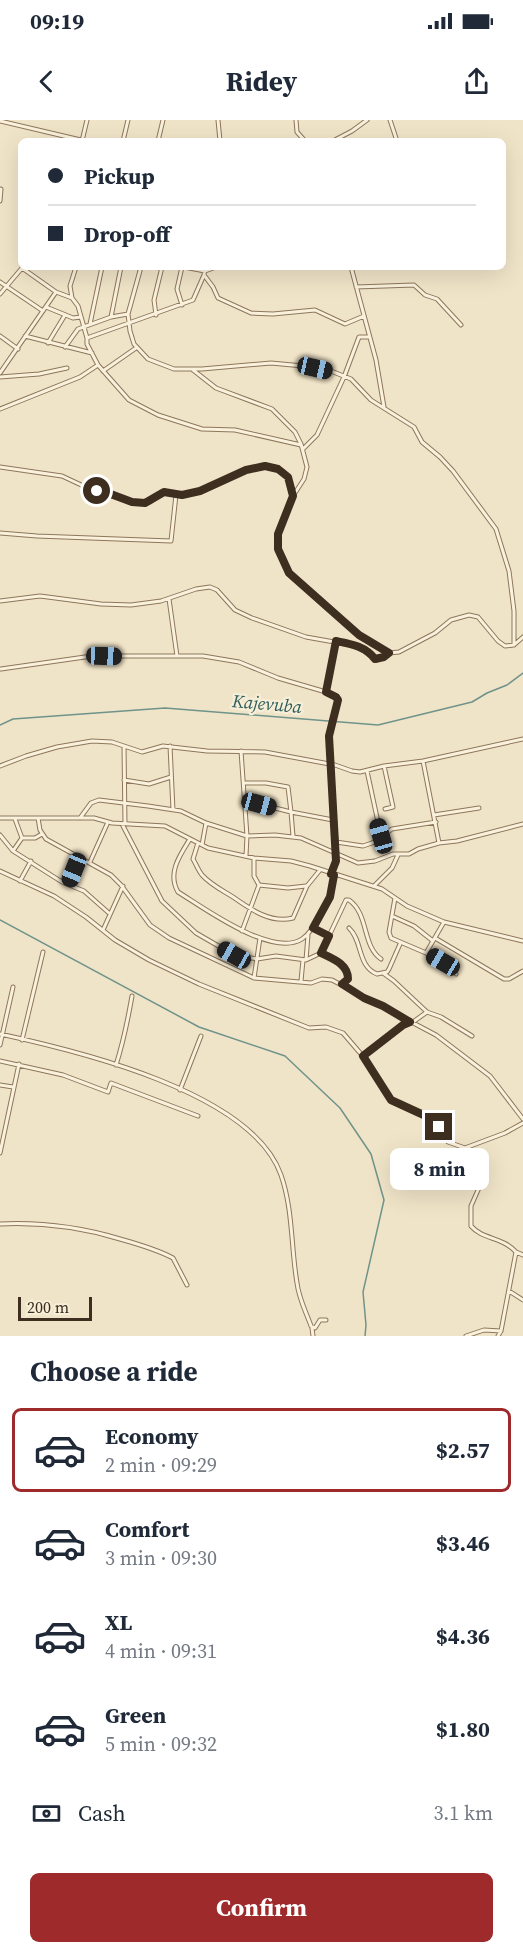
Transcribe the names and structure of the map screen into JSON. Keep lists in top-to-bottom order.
{
  "water": ["Kajevuba"],
  "scale_bar": "200 m",
  "page": {
    "status": "09:19",
    "header": "Ridey",
    "banner": ["Pickup", "Drop-off"],
    "bubble": "8 min",
    "scale": "200 m",
    "heading": "Choose a ride",
    "list": [
      {
        "name": "Economy",
        "note": "2 min · 09:29",
        "value": "$2.57"
      },
      {
        "name": "Comfort",
        "note": "3 min · 09:30",
        "value": "$3.46"
      },
      {
        "name": "XL",
        "note": "4 min · 09:31",
        "value": "$4.36"
      },
      {
        "name": "Green",
        "note": "5 min · 09:32",
        "value": "$1.80"
      }
    ],
    "pay": ["Cash", "3.1 km"],
    "buttons": "Confirm"
  }
}
